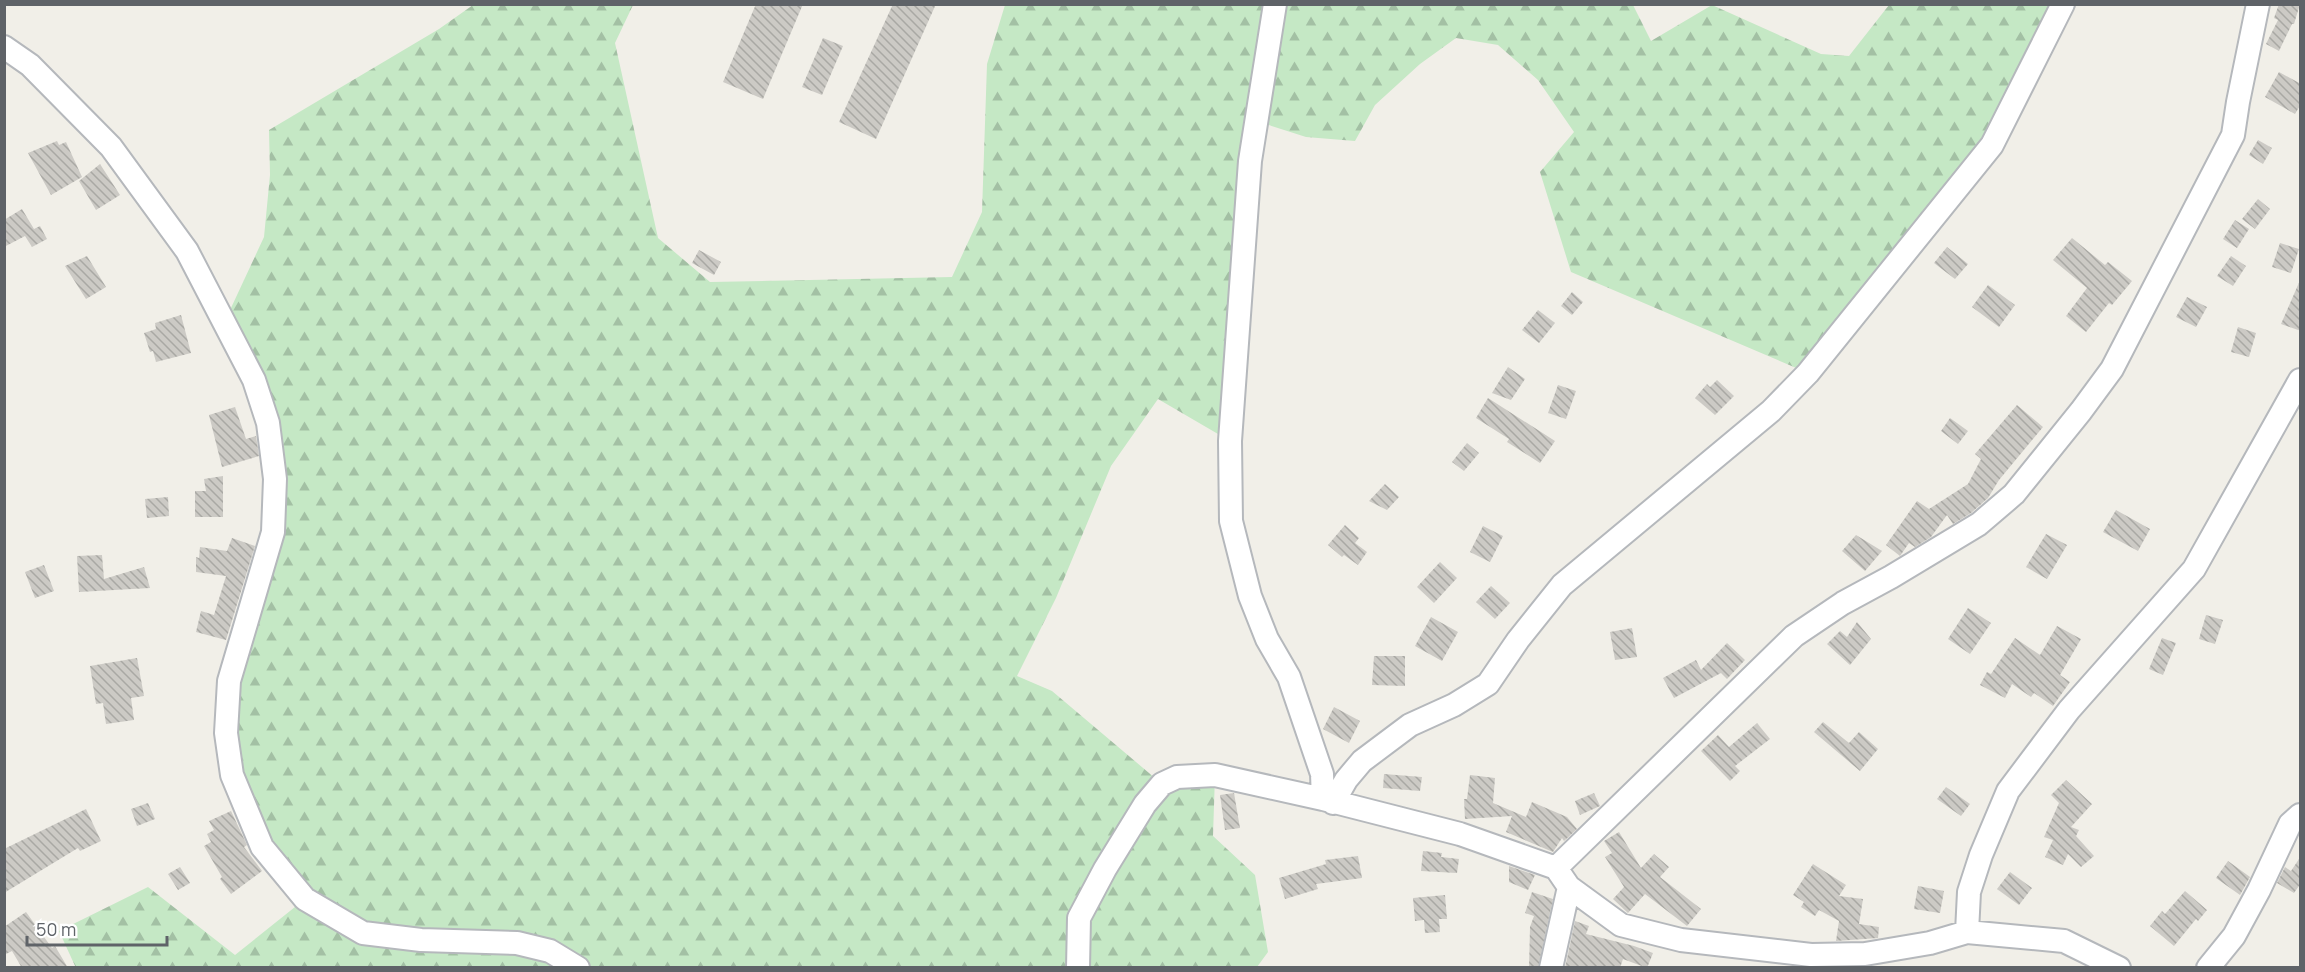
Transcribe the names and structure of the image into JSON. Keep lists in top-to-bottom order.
{
  "scale_bar": "50 m"
}
